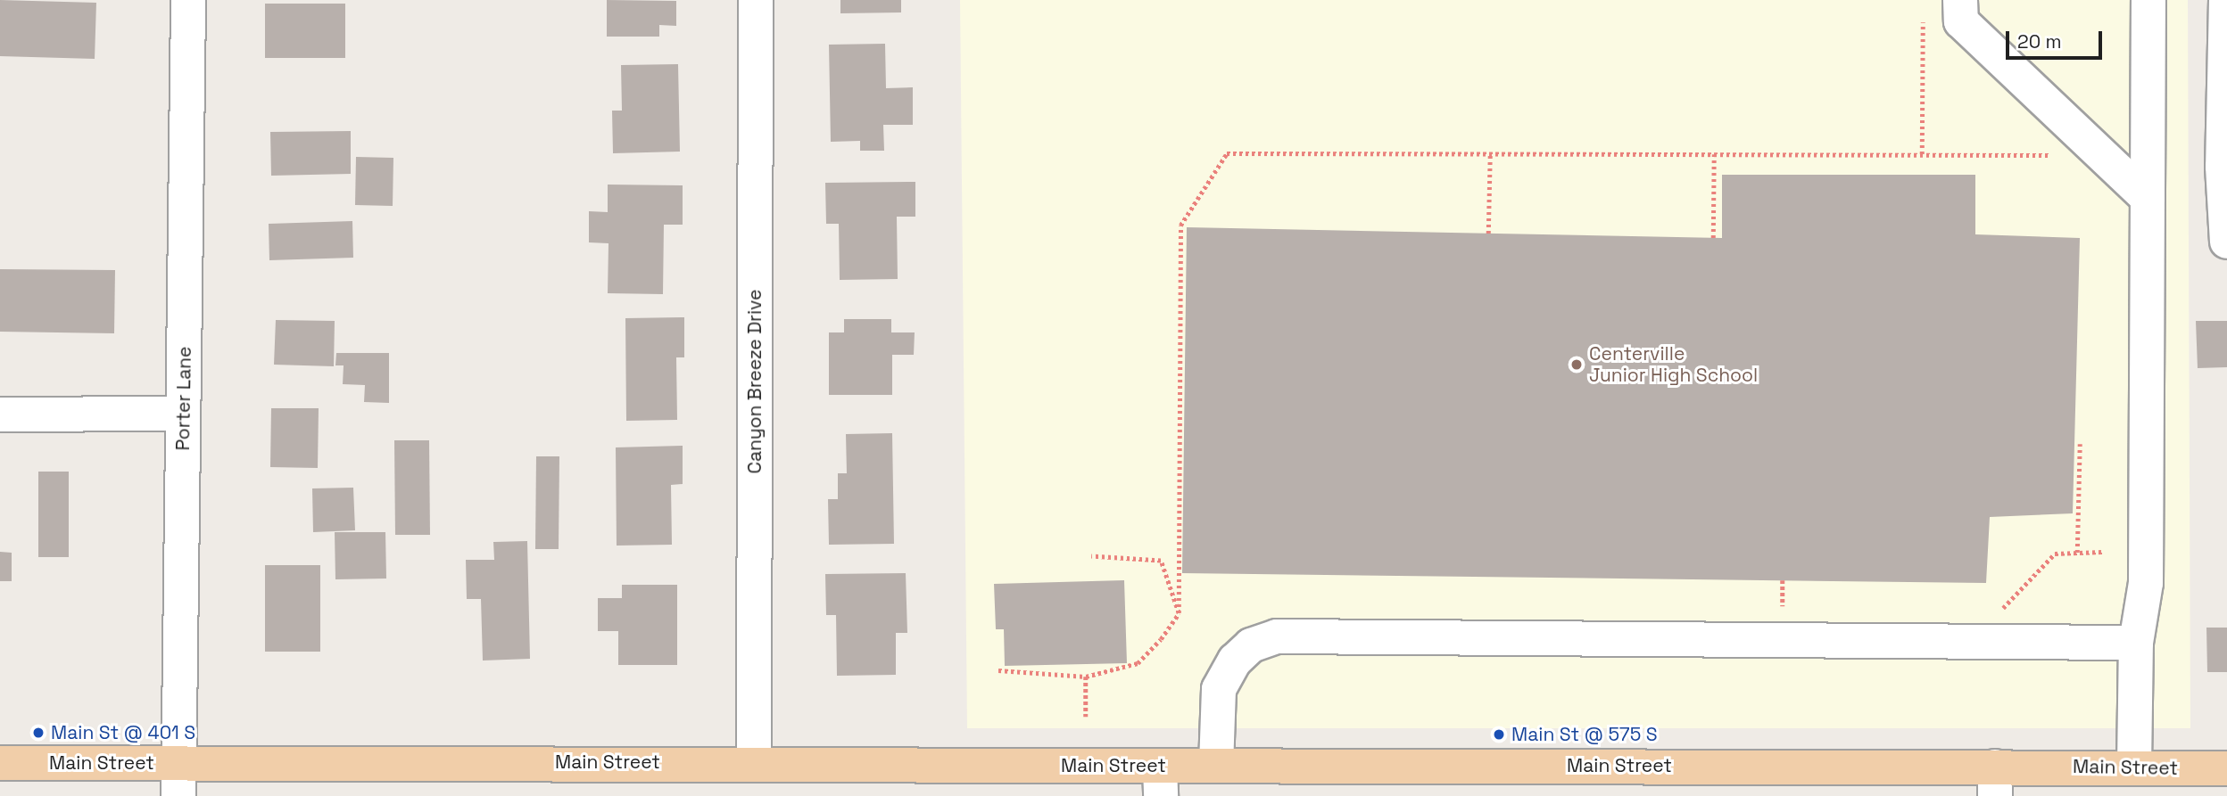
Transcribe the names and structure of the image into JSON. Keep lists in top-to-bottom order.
{
  "streets": {
    "main road": ["Main Street"],
    "street": ["Canyon Breeze Drive", "Porter Lane"]
  },
  "crossings": [
    ["Canyon Breeze Drive", "Main Street"],
    ["Porter Lane", "Main Street"]
  ],
  "places": ["Centerville Junior High School", "Main St @ 401 S", "Main St @ 575 S"],
  "scale_bar": "20 m"
}
